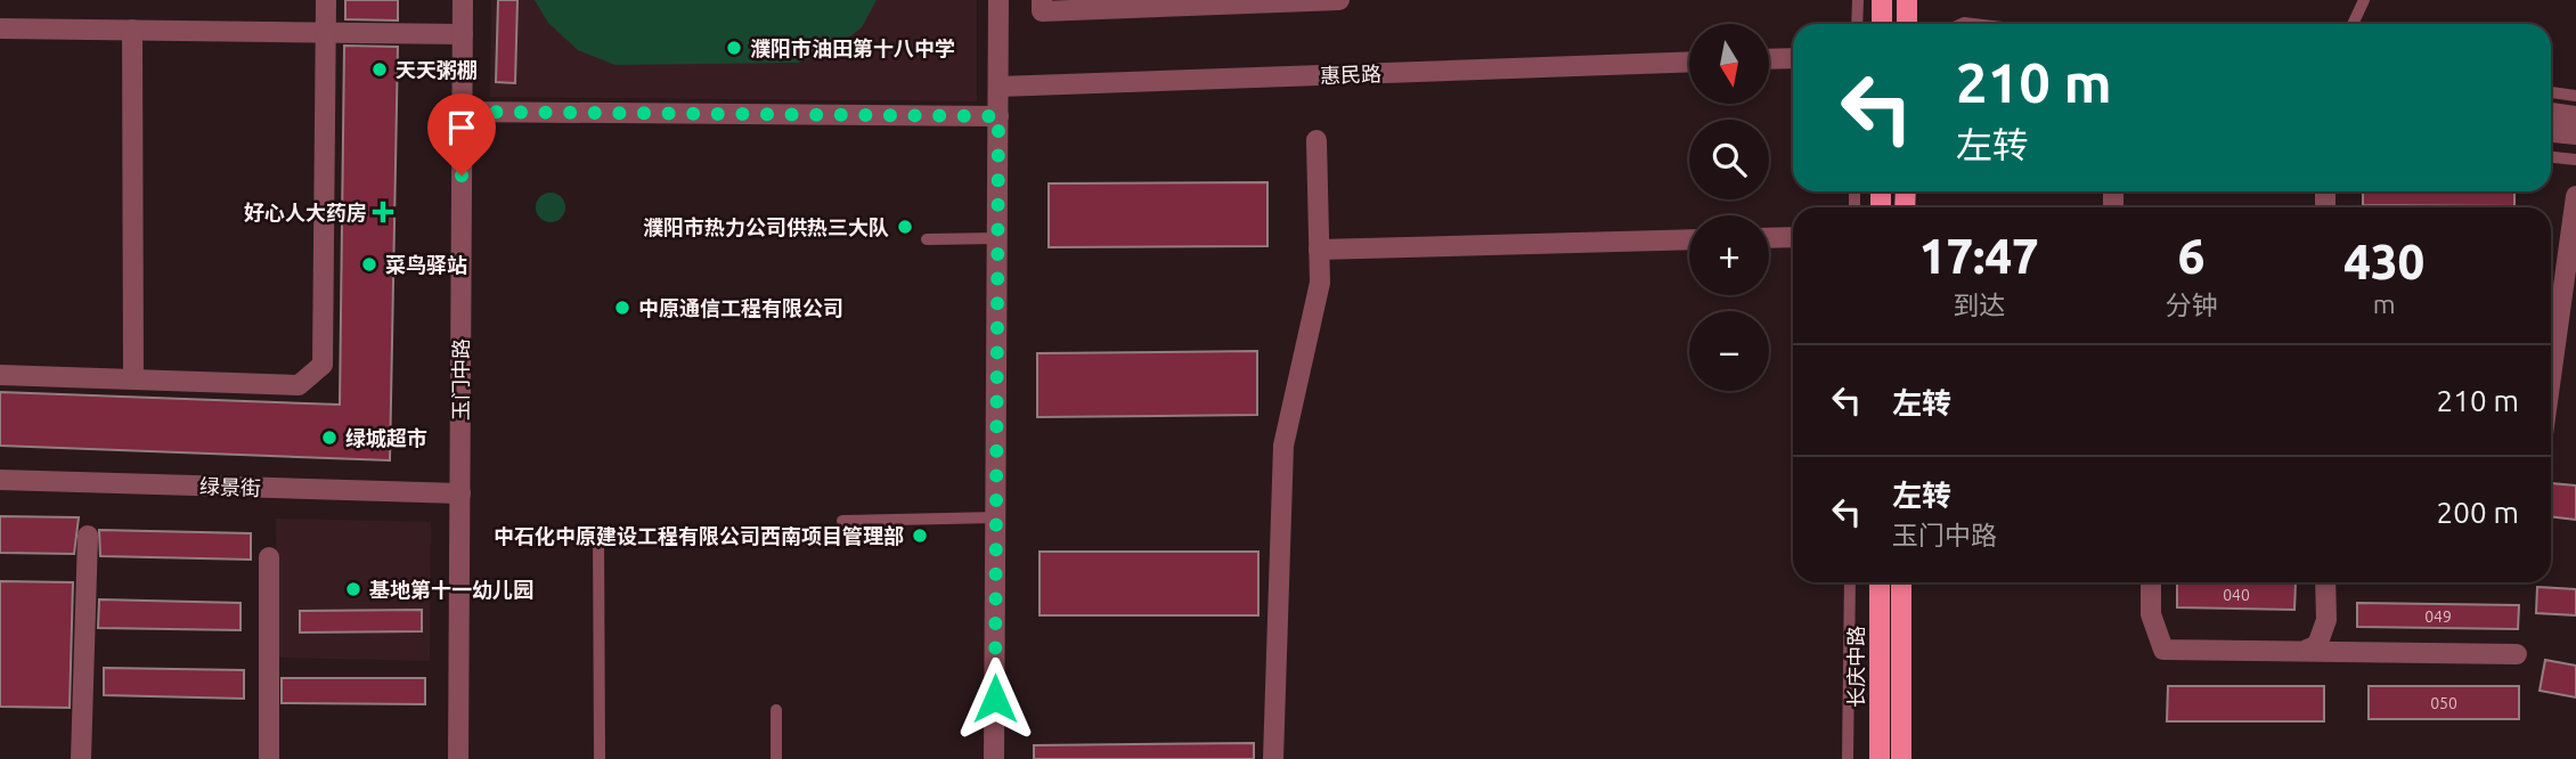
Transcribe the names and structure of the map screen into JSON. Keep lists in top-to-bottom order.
{
  "streets": {
    "main road": ["长庆中路"],
    "street": ["惠民路", "玉门中路", "绿景街"]
  },
  "crossings": [
    ["玉门中路", "绿景街"]
  ],
  "places": {
    "other": [
      "濮阳市油田第十八中学",
      "天天粥棚",
      "濮阳市热力公司供热三大队",
      "菜鸟驿站",
      "中原通信工程有限公司",
      "绿城超市",
      "中石化中原建设工程有限公司西南项目管理部",
      "基地第十一幼儿园"
    ],
    "health": ["好心人大药房"]
  },
  "house_numbers": ["040", "049", "050"],
  "north": "bottom",
  "page": {
    "map_buttons": ["+", "−"],
    "turn": ["210 m", "左转"],
    "eta": [
      "17:47",
      "到达",
      "6",
      "分钟",
      "430",
      "m"
    ],
    "list": [
      {
        "name": "左转",
        "value": "210 m"
      },
      {
        "name": "左转",
        "note": "玉门中路",
        "value": "200 m"
      }
    ]
  }
}
